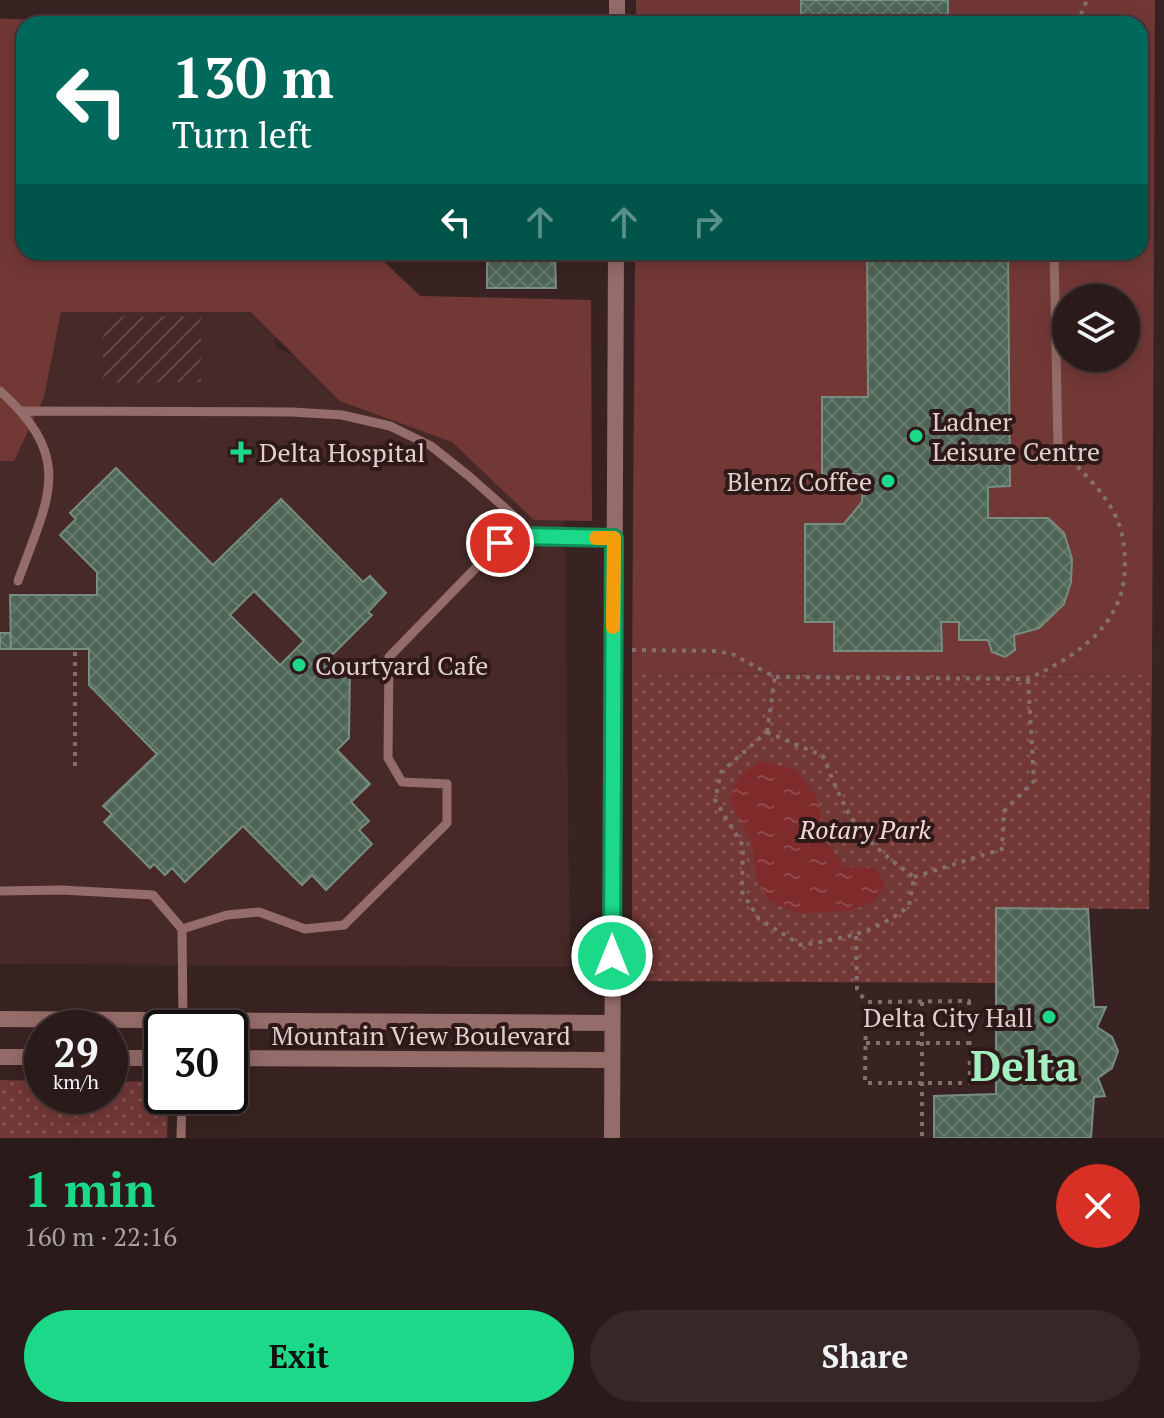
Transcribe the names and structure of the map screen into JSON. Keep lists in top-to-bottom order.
{
  "streets": {
    "street": ["Mountain View Boulevard"]
  },
  "districts": ["Delta"],
  "parks": ["Rotary Park"],
  "places": {
    "other": [
      "Ladner Leisure Centre",
      "Blenz Coffee",
      "Courtyard Cafe",
      "Delta City Hall"
    ],
    "health": ["Delta Hospital"]
  },
  "page": {
    "turn": ["130 m", "Turn left"],
    "speed": "29 km/h",
    "limit": "30",
    "heading": ["1 min", "160 m · 22:16"],
    "buttons": ["Exit", "Share"]
  }
}
